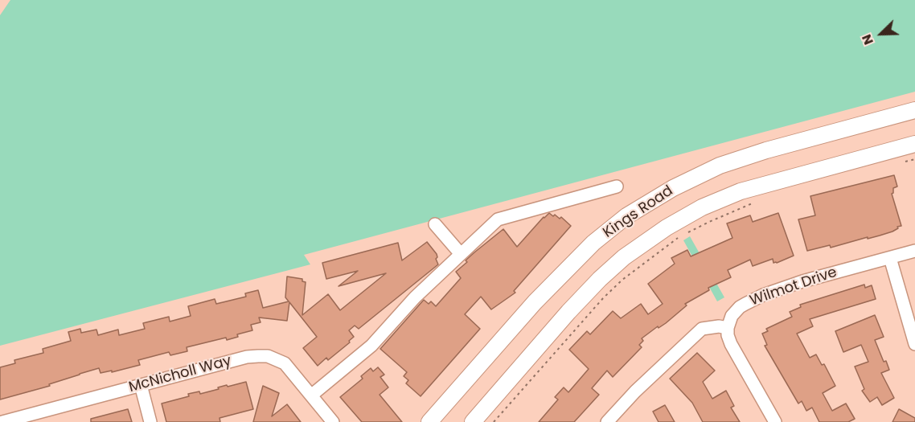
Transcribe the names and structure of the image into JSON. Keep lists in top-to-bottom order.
{
  "streets": {
    "main road": ["Kings Road"],
    "street": ["Wilmot Drive", "McNicholl Way"]
  },
  "north": "bottom left"
}
